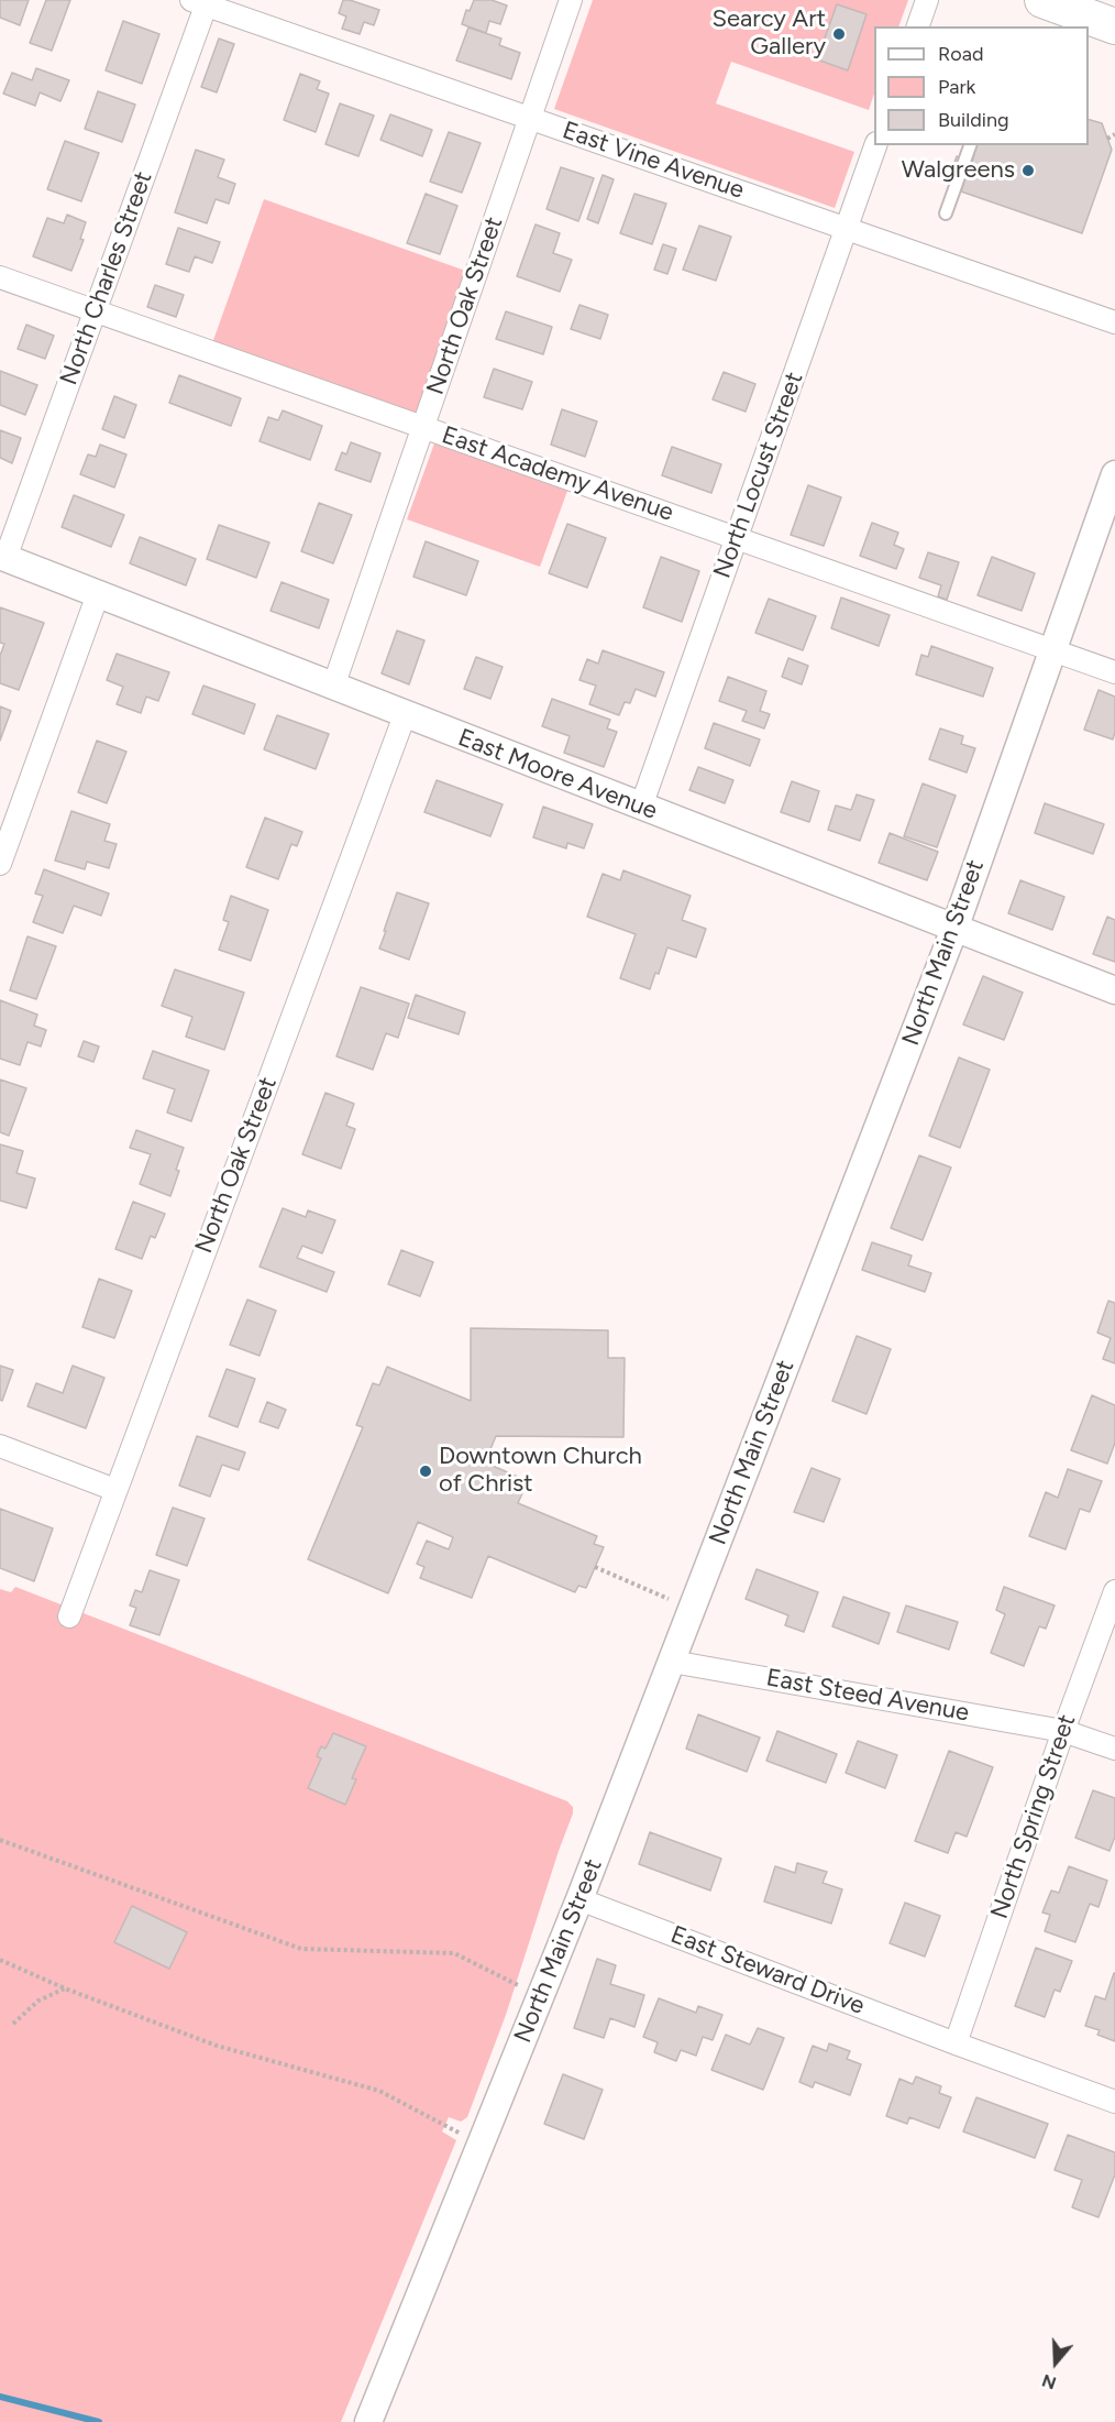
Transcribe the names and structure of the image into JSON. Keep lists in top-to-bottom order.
{
  "streets": {
    "street": [
      "East Vine Avenue",
      "North Charles Street",
      "North Oak Street",
      "East Academy Avenue",
      "North Locust Street",
      "East Moore Avenue",
      "North Main Street",
      "East Steed Avenue",
      "North Spring Street",
      "East Steward Drive"
    ]
  },
  "crossings": [
    ["East Vine Avenue", "North Charles Street"],
    ["East Vine Avenue", "North Oak Street"],
    ["East Vine Avenue", "North Locust Street"],
    ["North Charles Street", "East Academy Avenue"],
    ["North Charles Street", "East Moore Avenue"],
    ["North Oak Street", "East Academy Avenue"],
    ["North Oak Street", "East Moore Avenue"],
    ["East Academy Avenue", "North Locust Street"],
    ["East Academy Avenue", "North Main Street"],
    ["North Locust Street", "East Moore Avenue"],
    ["East Moore Avenue", "North Main Street"],
    ["North Main Street", "East Steed Avenue"],
    ["North Main Street", "East Steward Drive"],
    ["East Steed Avenue", "North Spring Street"],
    ["North Spring Street", "East Steward Drive"]
  ],
  "places": ["Searcy Art Gallery", "Walgreens", "Downtown Church of Christ"],
  "legend": ["Road", "Park", "Building"],
  "north": "bottom"
}
